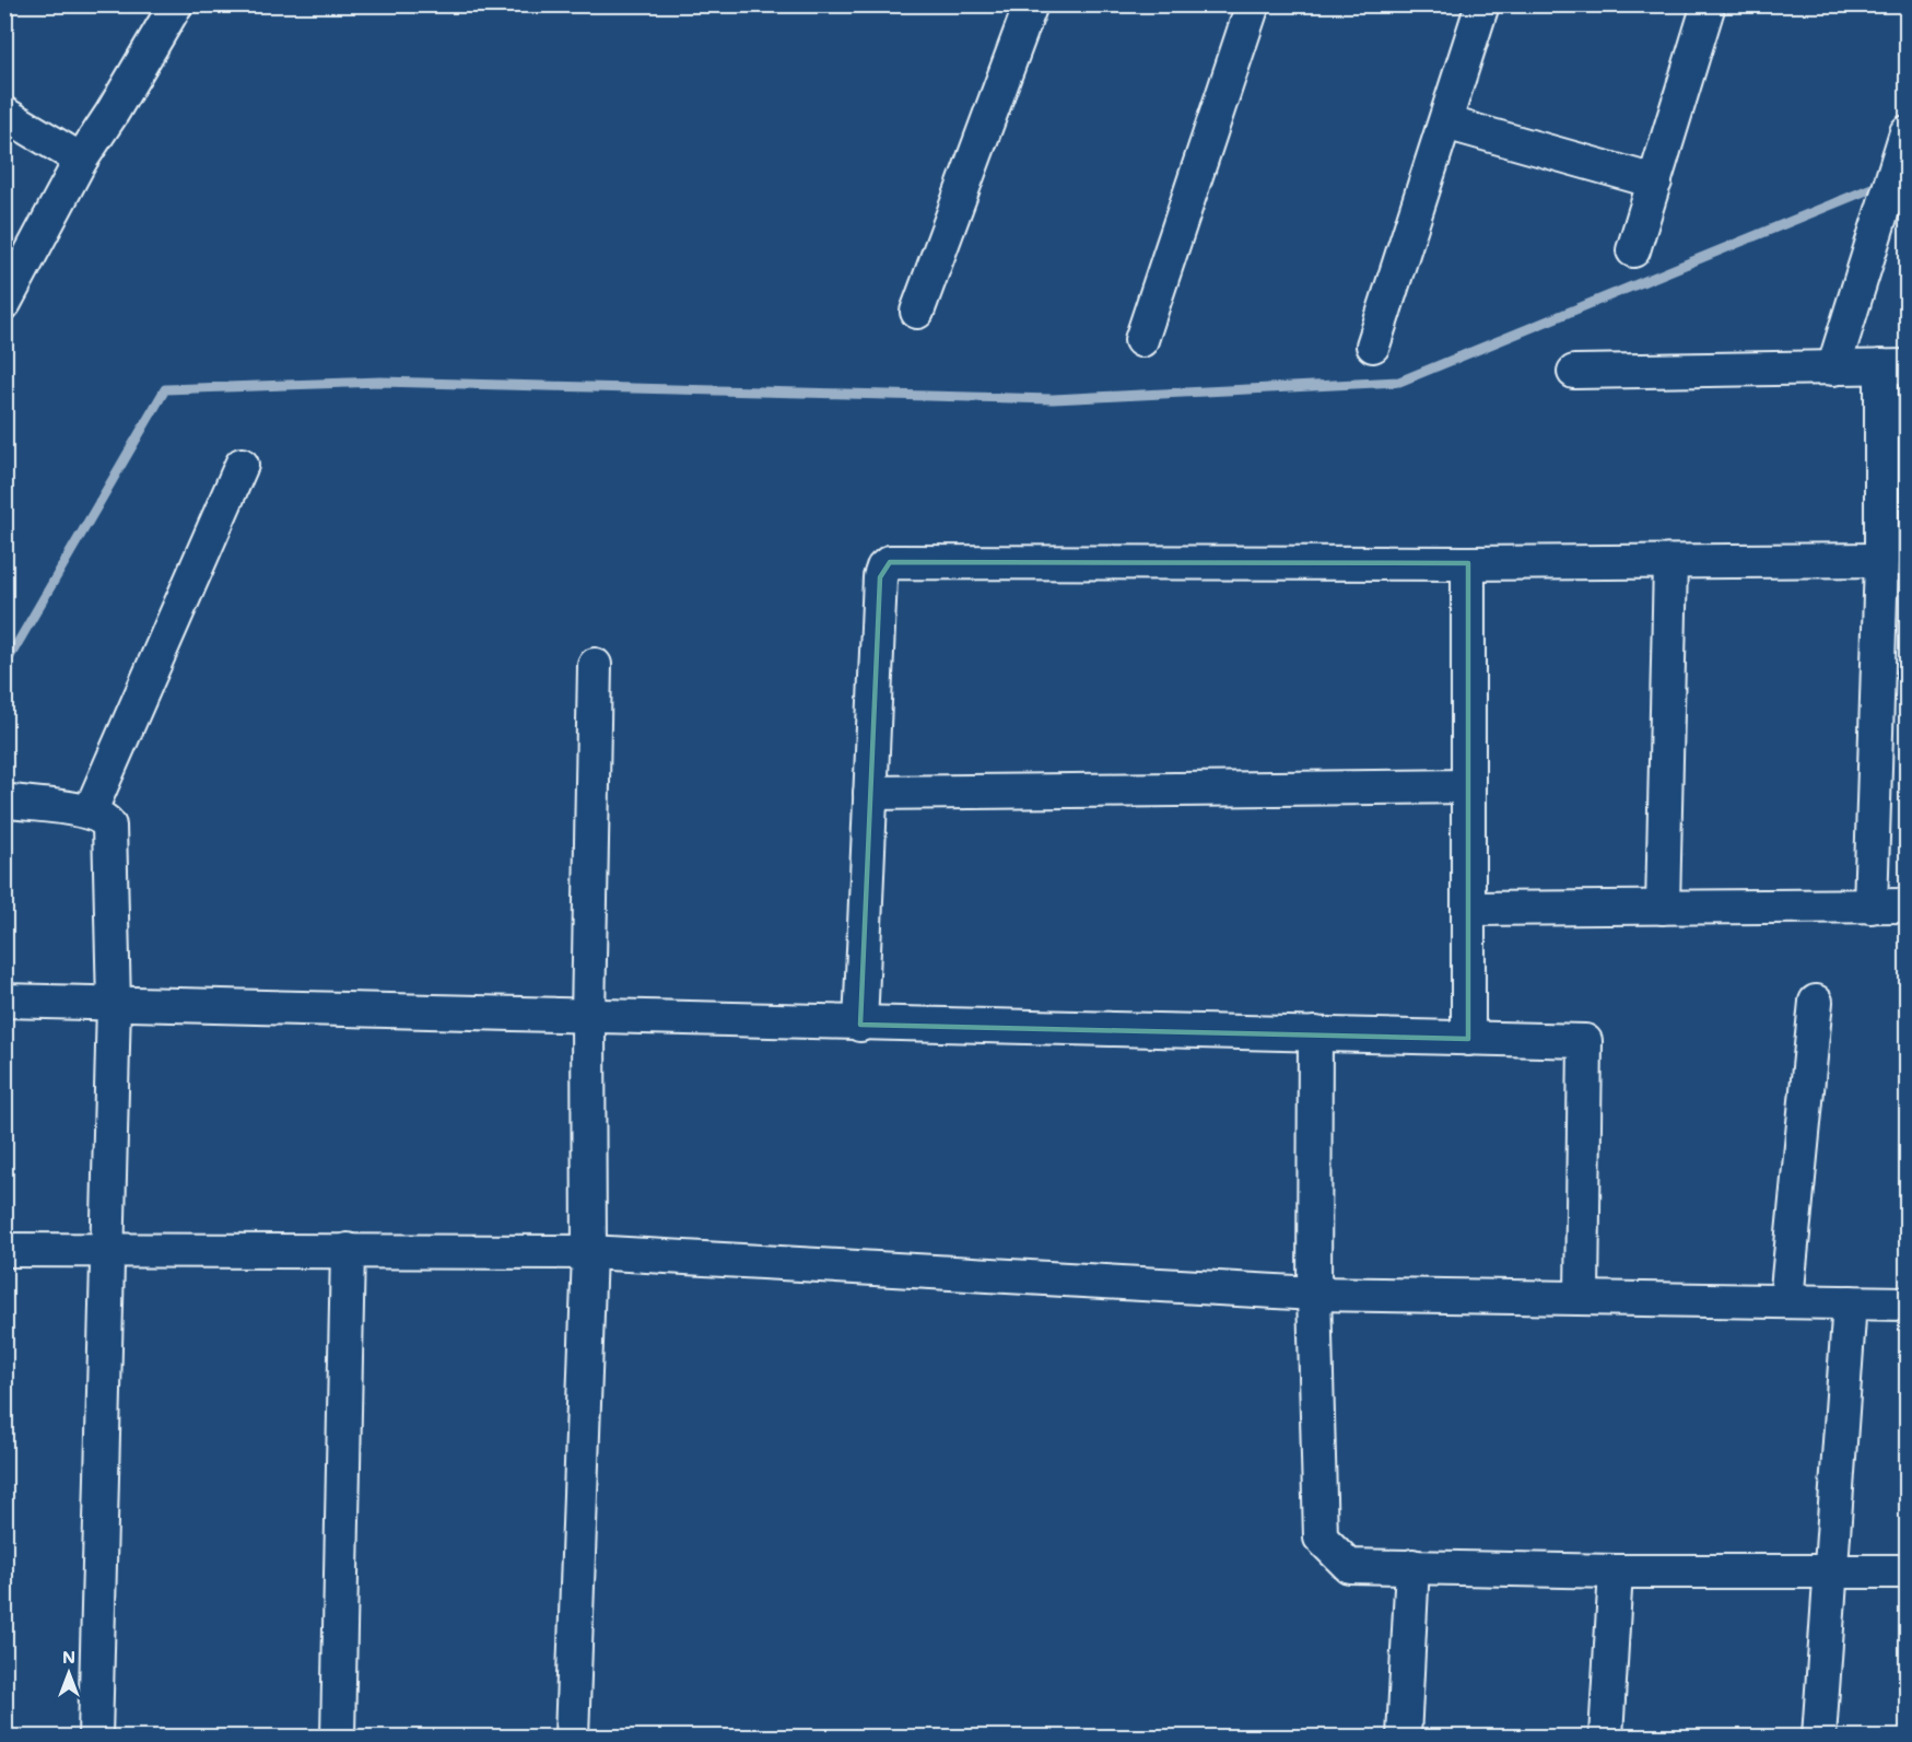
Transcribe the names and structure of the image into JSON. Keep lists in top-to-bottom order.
{
  "north": "top"
}
